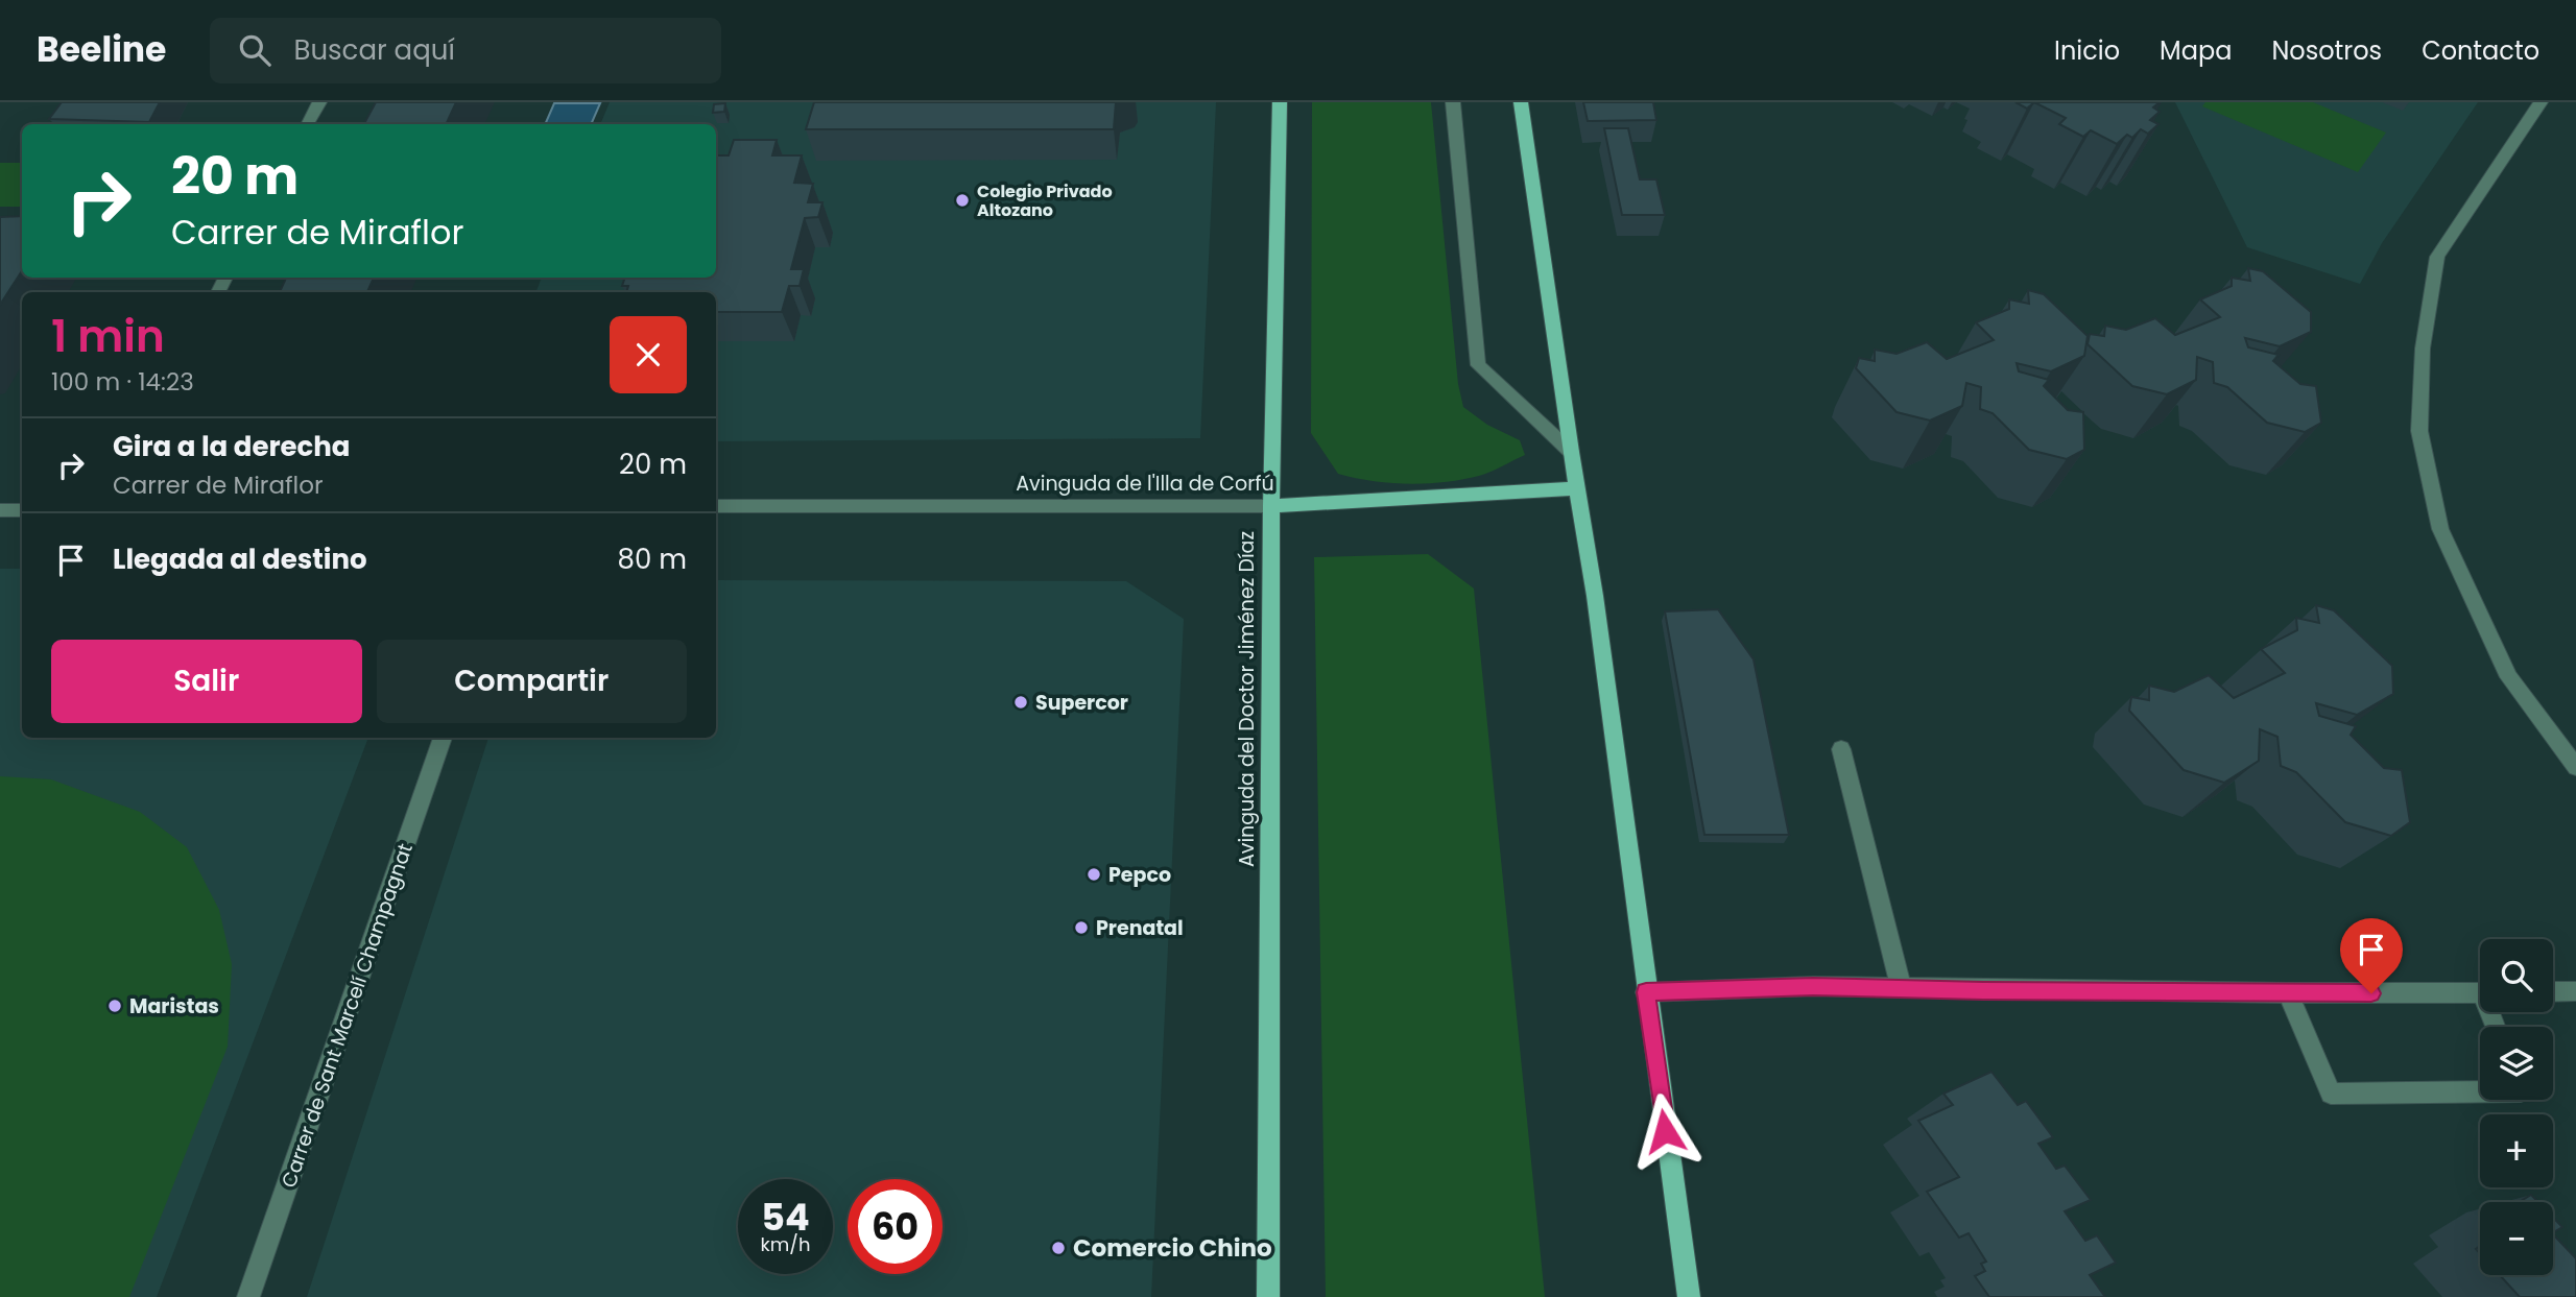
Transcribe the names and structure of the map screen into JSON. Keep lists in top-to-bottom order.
{
  "streets": {
    "main road": ["Avinguda de l'Illa de Corfú", "Avinguda del Doctor Jiménez Díaz"],
    "street": ["Carrer de Sant Marcelí Champagnat"]
  },
  "crossings": [
    ["Avinguda de l'Illa de Corfú", "Avinguda del Doctor Jiménez Díaz"]
  ],
  "places": [
    "Colegio Privado Altozano",
    "Supercor",
    "Pepco",
    "Prenatal",
    "Maristas",
    "Comercio Chino"
  ],
  "page": {
    "header": "Beeline",
    "search": "Buscar aquí",
    "nav": [
      "Inicio",
      "Mapa",
      "Nosotros",
      "Contacto"
    ],
    "turn": ["20 m", "Carrer de Miraflor"],
    "heading": ["1 min", "100 m · 14:23"],
    "list": [
      {
        "name": "Gira a la derecha",
        "note": "Carrer de Miraflor",
        "value": "20 m"
      },
      {
        "name": "Llegada al destino",
        "value": "80 m"
      }
    ],
    "buttons": ["Salir", "Compartir"],
    "map_buttons": ["+", "−"],
    "speed": "54 km/h",
    "limit": "60"
  }
}
